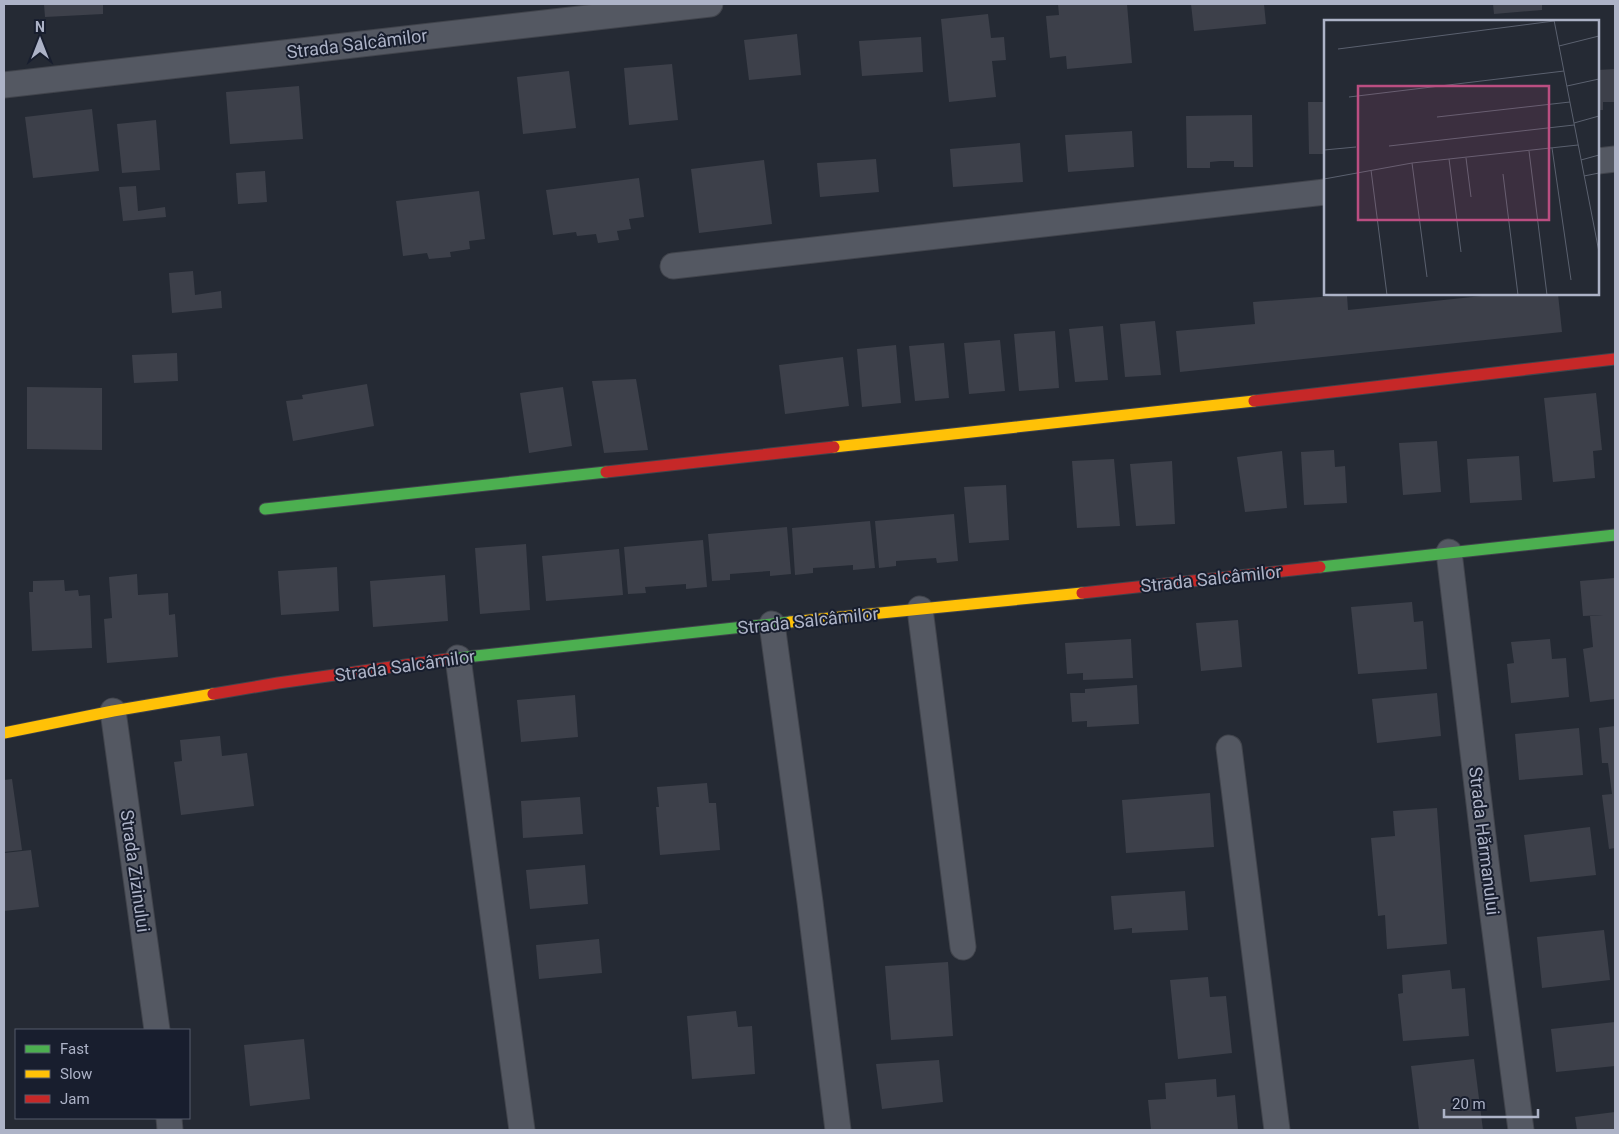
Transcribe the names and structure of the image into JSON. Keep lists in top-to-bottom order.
{
  "streets": {
    "street": ["Strada Salcâmilor", "Strada Hărmanului", "Strada Zizinului"]
  },
  "crossings": [
    ["Strada Salcâmilor", "Strada Hărmanului"],
    ["Strada Salcâmilor", "Strada Zizinului"]
  ],
  "legend": ["Fast", "Slow", "Jam"],
  "scale_bar": "20 m",
  "north": "top"
}
